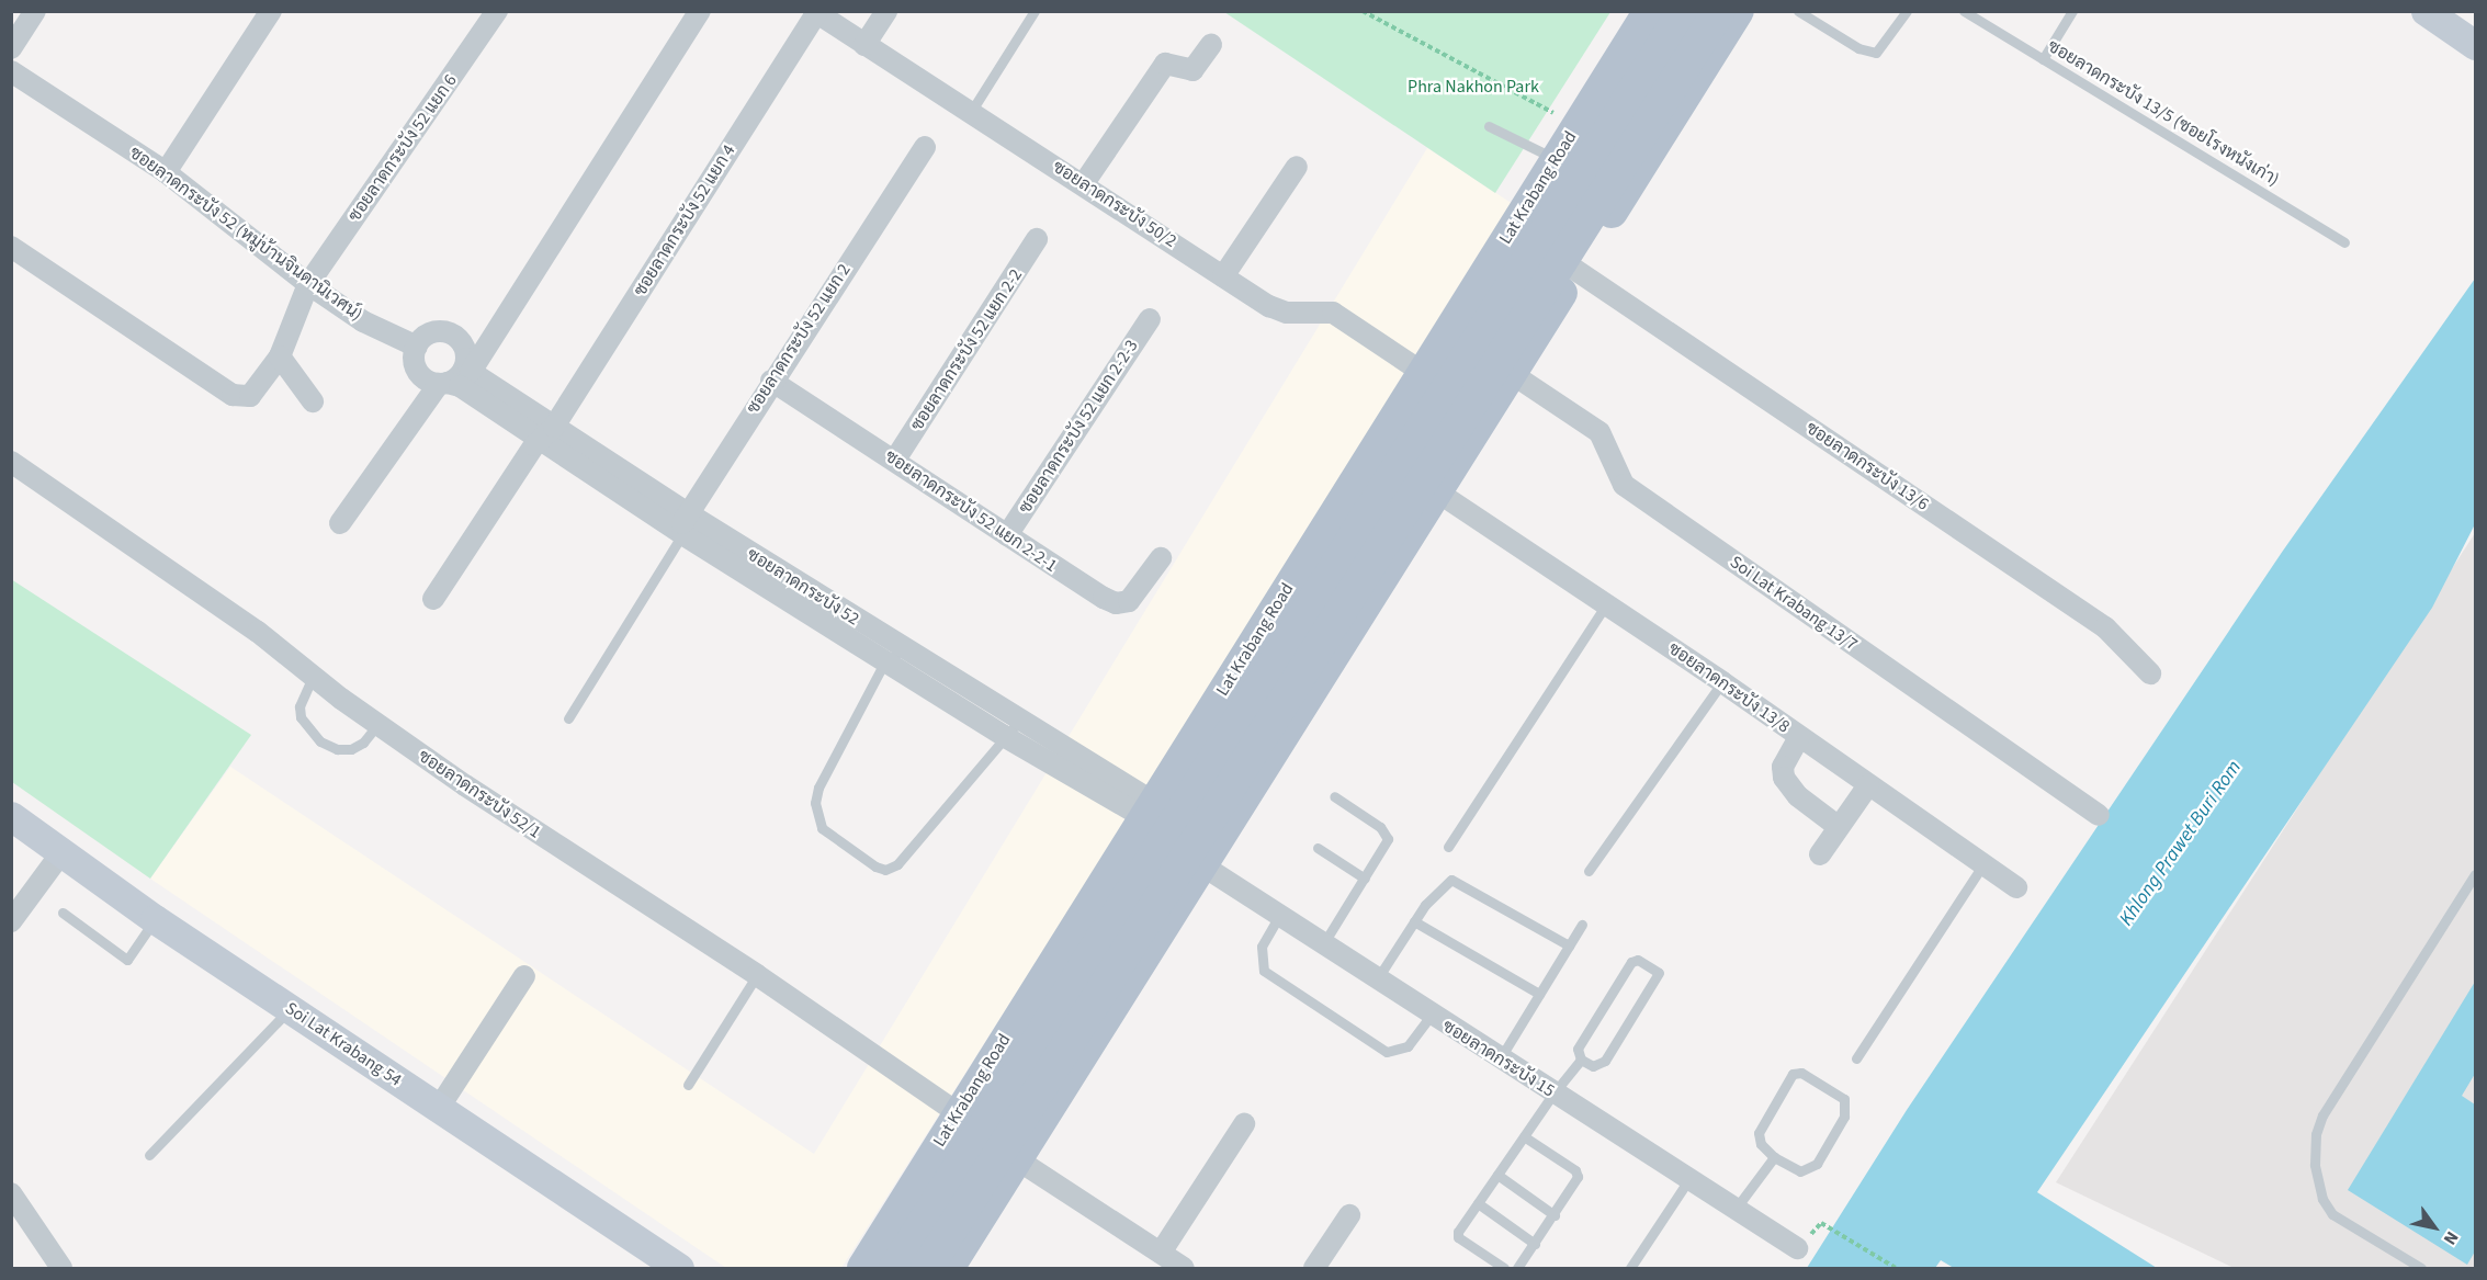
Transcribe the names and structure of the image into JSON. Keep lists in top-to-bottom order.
{
  "streets": {
    "main road": ["Lat Krabang Road", "Soi Lat Krabang 54"],
    "street": [
      "ซอยลาดกระบัง 52 แยก 6",
      "ซอยลาดกระบัง 50/2",
      "ซอยลาดกระบัง 52 แยก 4",
      "ซอยลาดกระบัง 52 (หมู่บ้านจินดานิเวศน์)",
      "ซอยลาดกระบัง 52 แยก 2",
      "ซอยลาดกระบัง 52 แยก 2-2",
      "ซอยลาดกระบัง 52 แยก 2-2-3",
      "ซอยลาดกระบัง 13/6",
      "ซอยลาดกระบัง 52 แยก 2-2-1",
      "ซอยลาดกระบัง 52",
      "Soi Lat Krabang 13/7",
      "ซอยลาดกระบัง 13/8",
      "ซอยลาดกระบัง 52/1",
      "ซอยลาดกระบัง 15"
    ],
    "lane": ["ซอยลาดกระบัง 13/5 (ซอยโรงหนังเก่า)"]
  },
  "crossings": [
    ["ซอยลาดกระบัง 52 แยก 6", "ซอยลาดกระบัง 52 (หมู่บ้านจินดานิเวศน์)"],
    ["Lat Krabang Road", "ซอยลาดกระบัง 50/2"],
    ["Lat Krabang Road", "ซอยลาดกระบัง 52"],
    ["Lat Krabang Road", "ซอยลาดกระบัง 52/1"],
    ["ซอยลาดกระบัง 50/2", "ซอยลาดกระบัง 52 แยก 4"],
    ["ซอยลาดกระบัง 52 แยก 4", "ซอยลาดกระบัง 52"],
    ["ซอยลาดกระบัง 52 (หมู่บ้านจินดานิเวศน์)", "ซอยลาดกระบัง 52"],
    ["ซอยลาดกระบัง 52 แยก 2", "ซอยลาดกระบัง 52 แยก 2-2-1"],
    ["ซอยลาดกระบัง 52 แยก 2", "ซอยลาดกระบัง 52"],
    ["ซอยลาดกระบัง 52 แยก 2-2", "ซอยลาดกระบัง 52 แยก 2-2-1"],
    ["ซอยลาดกระบัง 52 แยก 2-2-3", "ซอยลาดกระบัง 52 แยก 2-2-1"]
  ],
  "water": ["Khlong Prawet Buri Rom"],
  "parks": ["Phra Nakhon Park"],
  "north": "bottom right"
}
